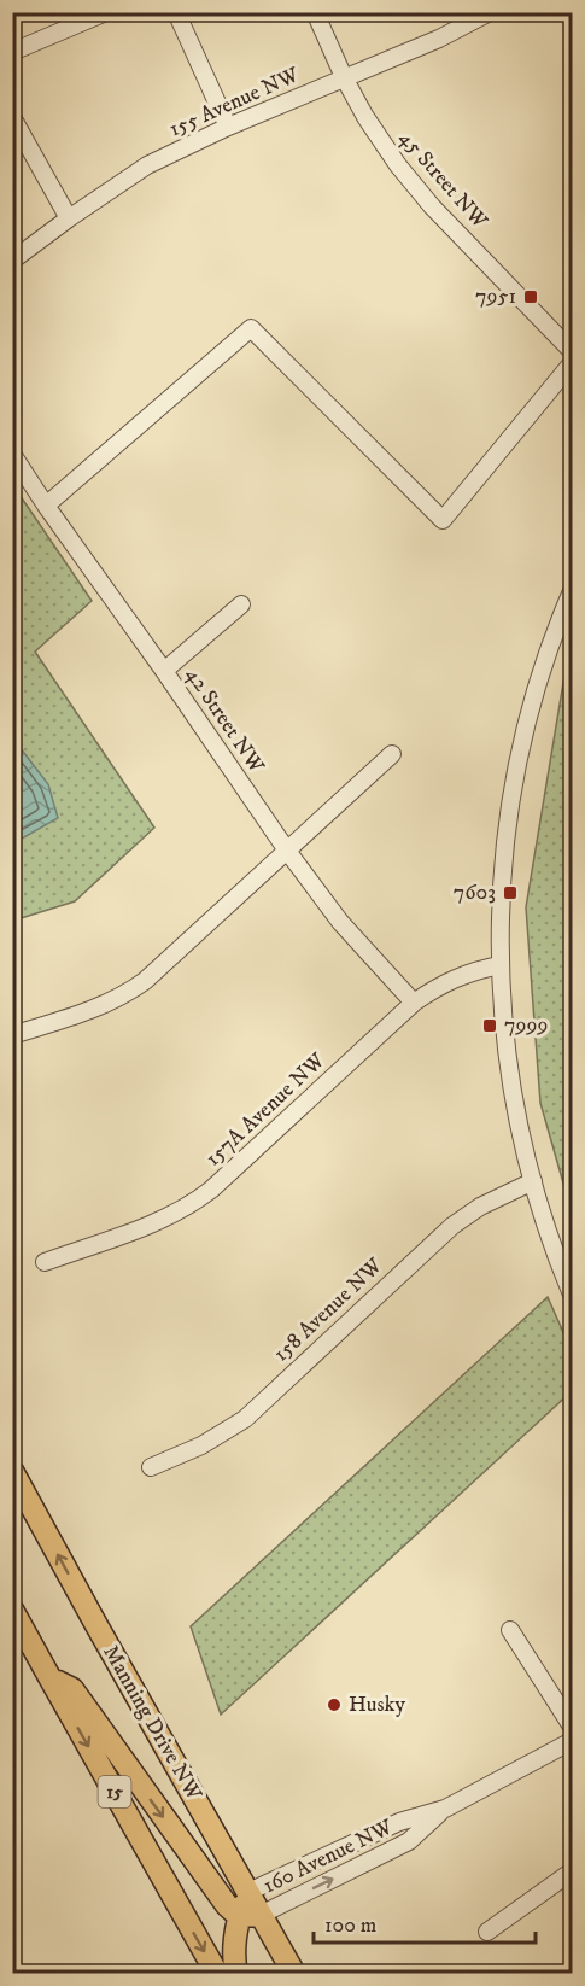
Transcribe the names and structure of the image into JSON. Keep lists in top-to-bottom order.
{
  "streets": {
    "main road": ["Manning Drive NW", "15"],
    "street": [
      "155 Avenue NW",
      "45 Street NW",
      "42 Street NW",
      "157A Avenue NW",
      "158 Avenue NW",
      "160 Avenue NW"
    ]
  },
  "crossings": [
    ["155 Avenue NW", "45 Street NW"],
    ["42 Street NW", "157A Avenue NW"],
    ["Manning Drive NW", "160 Avenue NW"]
  ],
  "places": {
    "transit": ["7951", "7603", "7999"],
    "other": ["Husky"]
  },
  "scale_bar": "100 m"
}
